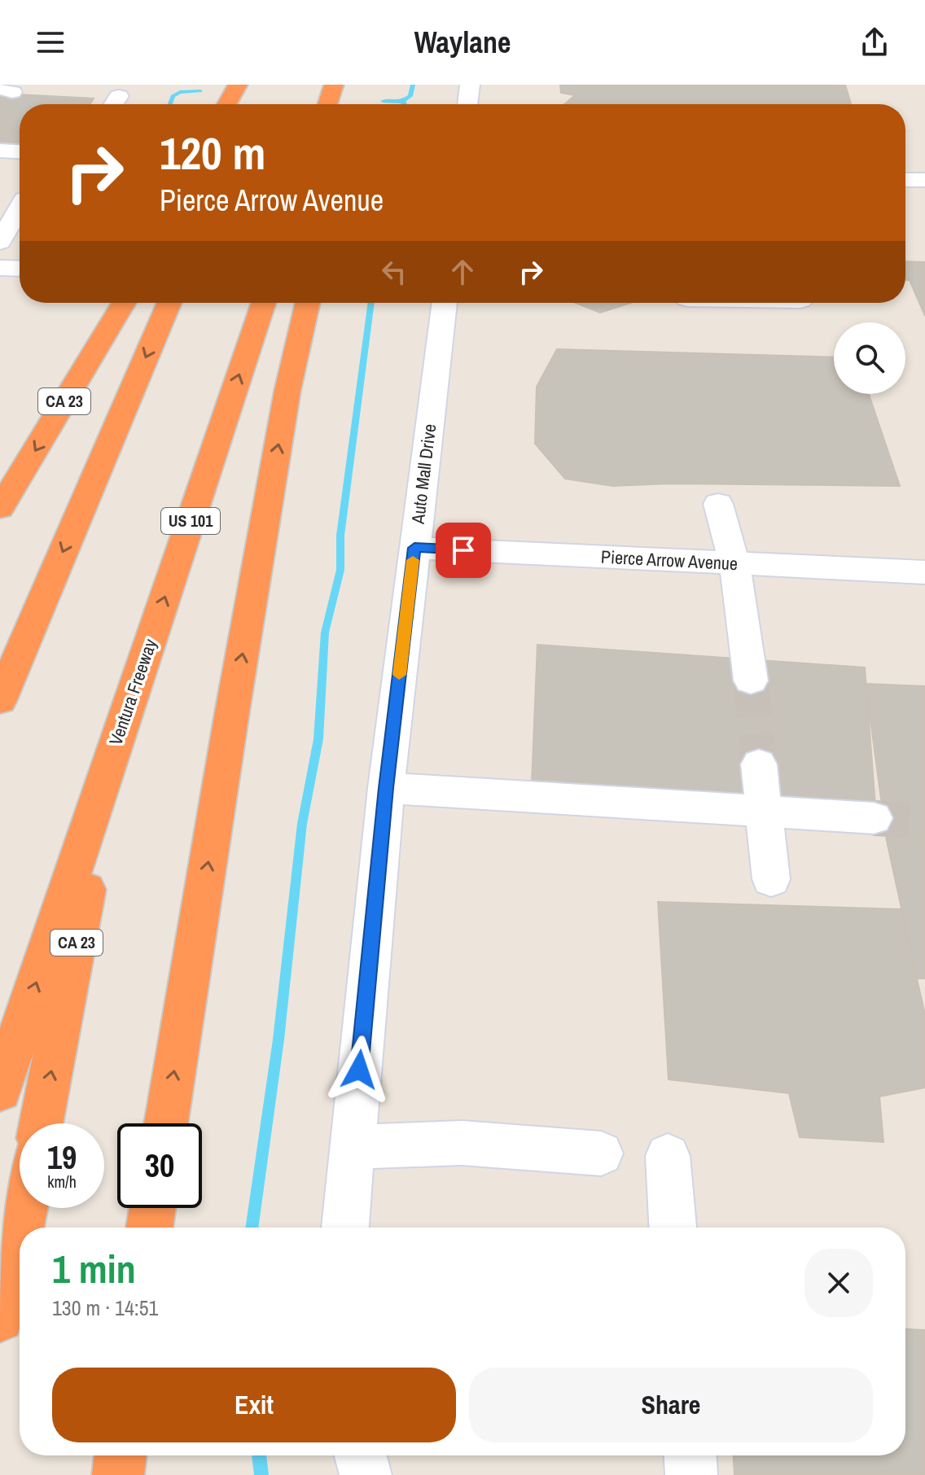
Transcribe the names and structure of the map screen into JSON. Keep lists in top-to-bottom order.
{
  "streets": {
    "highway": ["CA 23", "US 101", "Ventura Freeway"],
    "street": ["Auto Mall Drive", "Pierce Arrow Avenue"]
  },
  "crossings": [
    ["CA 23", "Ventura Freeway"],
    ["Auto Mall Drive", "Pierce Arrow Avenue"]
  ],
  "page": {
    "header": "Waylane",
    "turn": ["120 m", "Pierce Arrow Avenue"],
    "speed": "19 km/h",
    "limit": "30",
    "heading": ["1 min", "130 m · 14:51"],
    "buttons": ["Exit", "Share"]
  }
}
